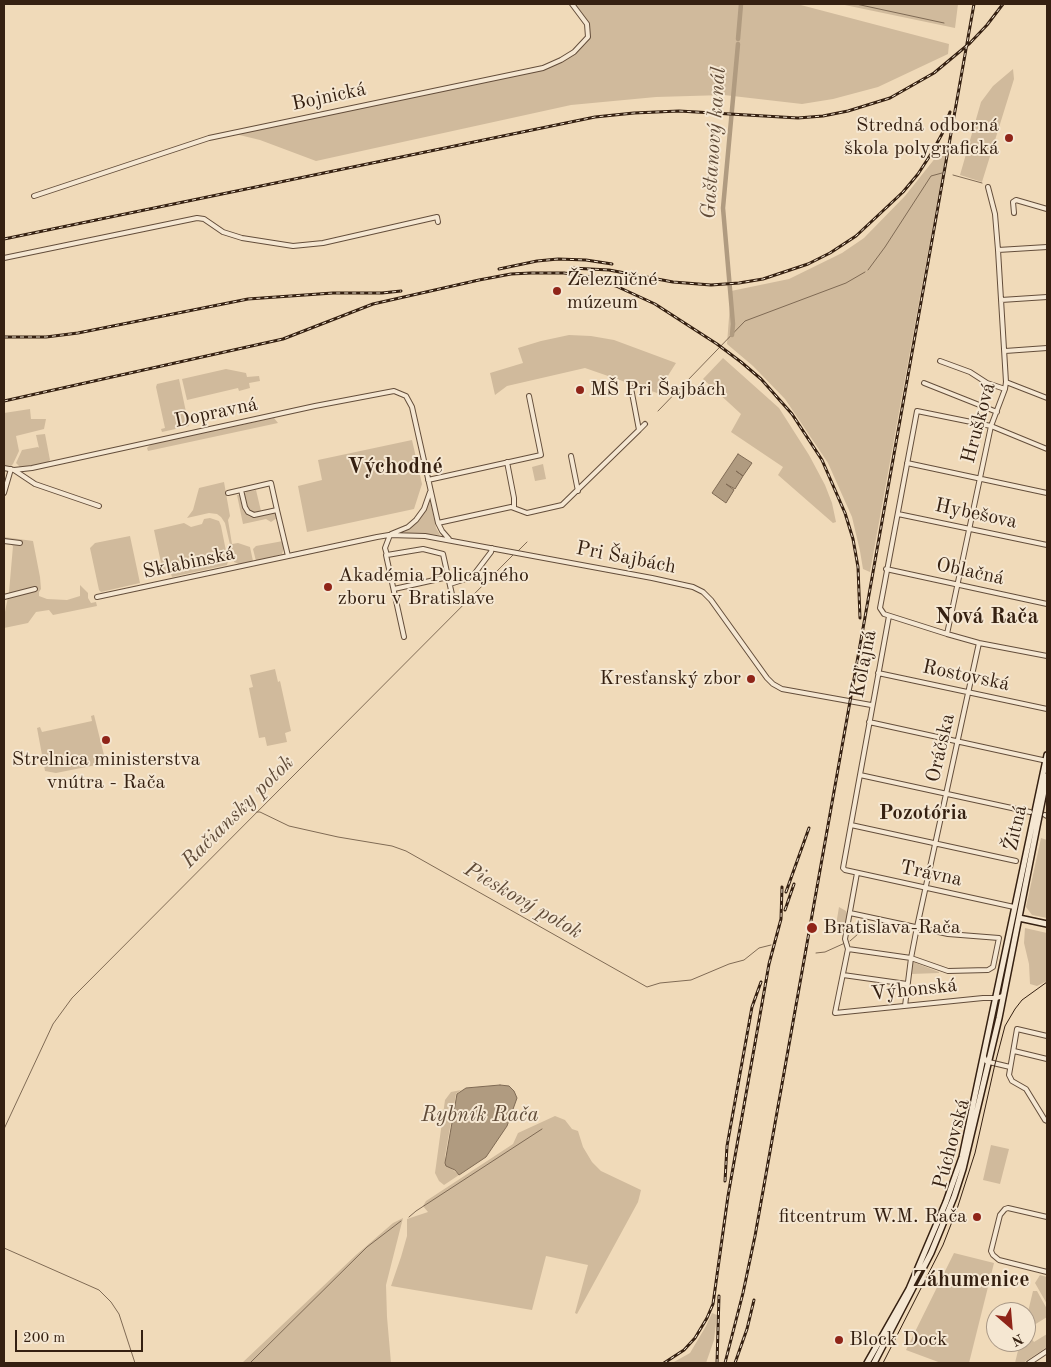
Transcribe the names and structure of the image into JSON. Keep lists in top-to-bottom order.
{
  "streets": {
    "main road": ["Žitná", "Púchovská"],
    "street": [
      "Bojnická",
      "Dopravná",
      "Hrušková",
      "Hybešova",
      "Pri Šajbách",
      "Sklabinská",
      "Oblačná",
      "Koľajná",
      "Rostovská",
      "Oráčska",
      "Trávna",
      "Výhonská"
    ]
  },
  "crossings": [
    ["Hrušková", "Hybešova"],
    ["Hrušková", "Oblačná"],
    ["Hrušková", "Koľajná"],
    ["Hybešova", "Koľajná"],
    ["Pri Šajbách", "Sklabinská"],
    ["Pri Šajbách", "Koľajná"],
    ["Oblačná", "Koľajná"],
    ["Koľajná", "Rostovská"],
    ["Koľajná", "Trávna"],
    ["Rostovská", "Oráčska"],
    ["Oráčska", "Trávna"],
    ["Oráčska", "Výhonská"],
    ["Žitná", "Trávna"],
    ["Žitná", "Púchovská"],
    ["Trávna", "Púchovská"],
    ["Výhonská", "Púchovská"]
  ],
  "districts": [
    "Východné",
    "Nová Rača",
    "Pozotória",
    "Záhumenice"
  ],
  "water": [
    "Gaštanový kanál",
    "Račiansky potok",
    "Pieskový potok",
    "Rybník Rača"
  ],
  "places": [
    "Stredná odborná škola polygrafická",
    "Železničné múzeum",
    "MŠ Pri Šajbách",
    "Akadémia Policajného zboru v Bratislave",
    "Kresťanský zbor",
    "Strelnica ministerstva vnútra - Rača",
    "Bratislava-Rača",
    "fitcentrum W.M. Rača",
    "Block Dock"
  ],
  "scale_bar": "200 m",
  "north": "bottom right"
}
